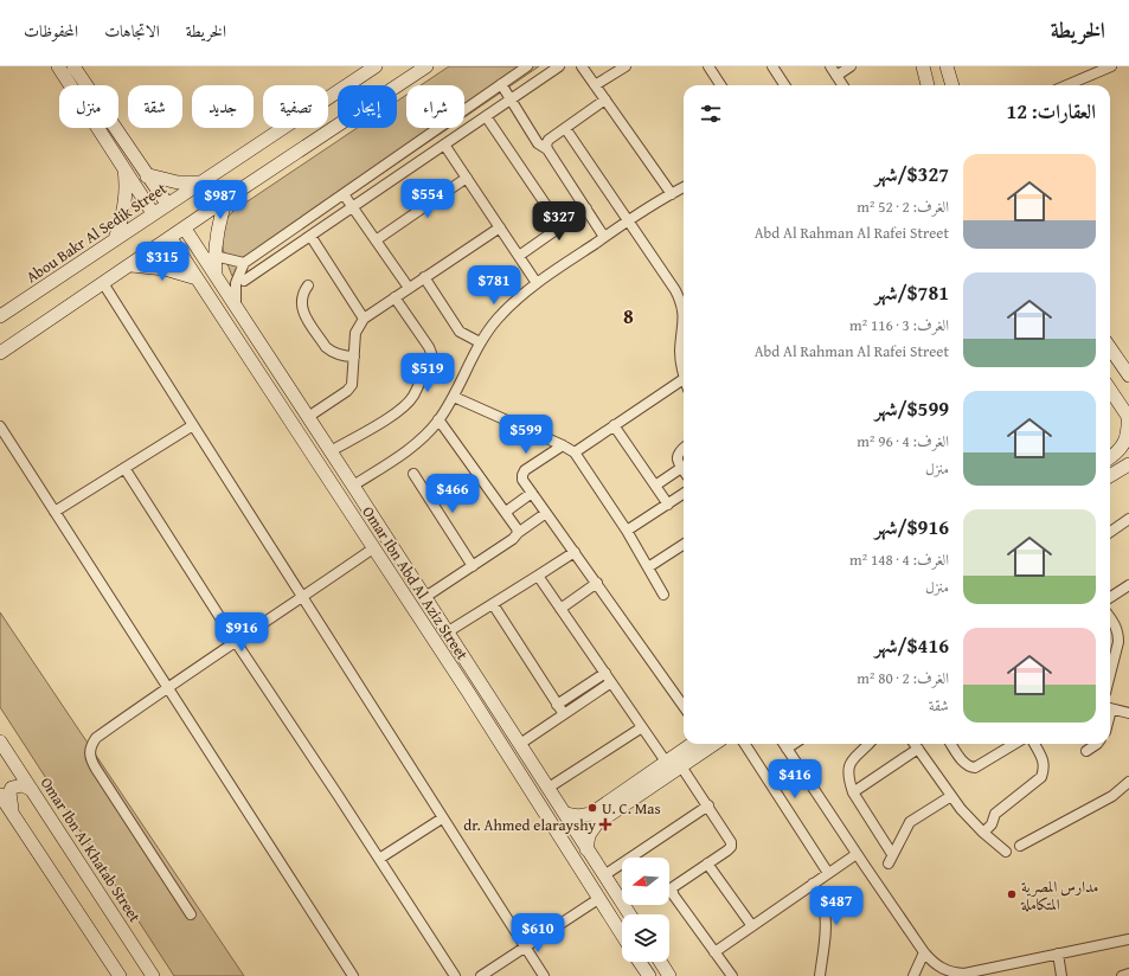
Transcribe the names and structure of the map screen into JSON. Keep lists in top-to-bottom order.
{
  "streets": {
    "street": ["Abou Bakr Al Sedik Street", "Omar Ibn Abd Al Aziz Street", "Omar Ibn Al Khatab Street"]
  },
  "districts": ["8"],
  "places": {
    "other": ["U. C. Mas", "مدارس المصرية المتكاملة"],
    "health": ["dr. Ahmed elarayshy"]
  },
  "north": "left",
  "page": {
    "header": "الخريطة",
    "nav": ["الخريطة", "الاتجاهات", "المحفوظات"],
    "chip": [
      "شراء",
      "إيجار",
      "تصفية",
      "جديد",
      "شقة",
      "منزل"
    ],
    "heading": "العقارات: 12",
    "list": [
      {
        "name": "$327/شهر",
        "note": "الغرف: 2 · 52 m² · Abd Al Rahman Al Rafei Street"
      },
      {
        "name": "$781/شهر",
        "note": "الغرف: 3 · 116 m² · Abd Al Rahman Al Rafei Street"
      },
      {
        "name": "$599/شهر",
        "note": "الغرف: 4 · 96 m² · منزل"
      },
      {
        "name": "$916/شهر",
        "note": "الغرف: 4 · 148 m² · منزل"
      },
      {
        "name": "$416/شهر",
        "note": "الغرف: 2 · 80 m² · شقة"
      }
    ],
    "price": [
      "$554",
      "$987",
      "$327",
      "$315",
      "$781",
      "$519",
      "$599",
      "$466",
      "$916",
      "$416",
      "$487",
      "$610"
    ]
  }
}
